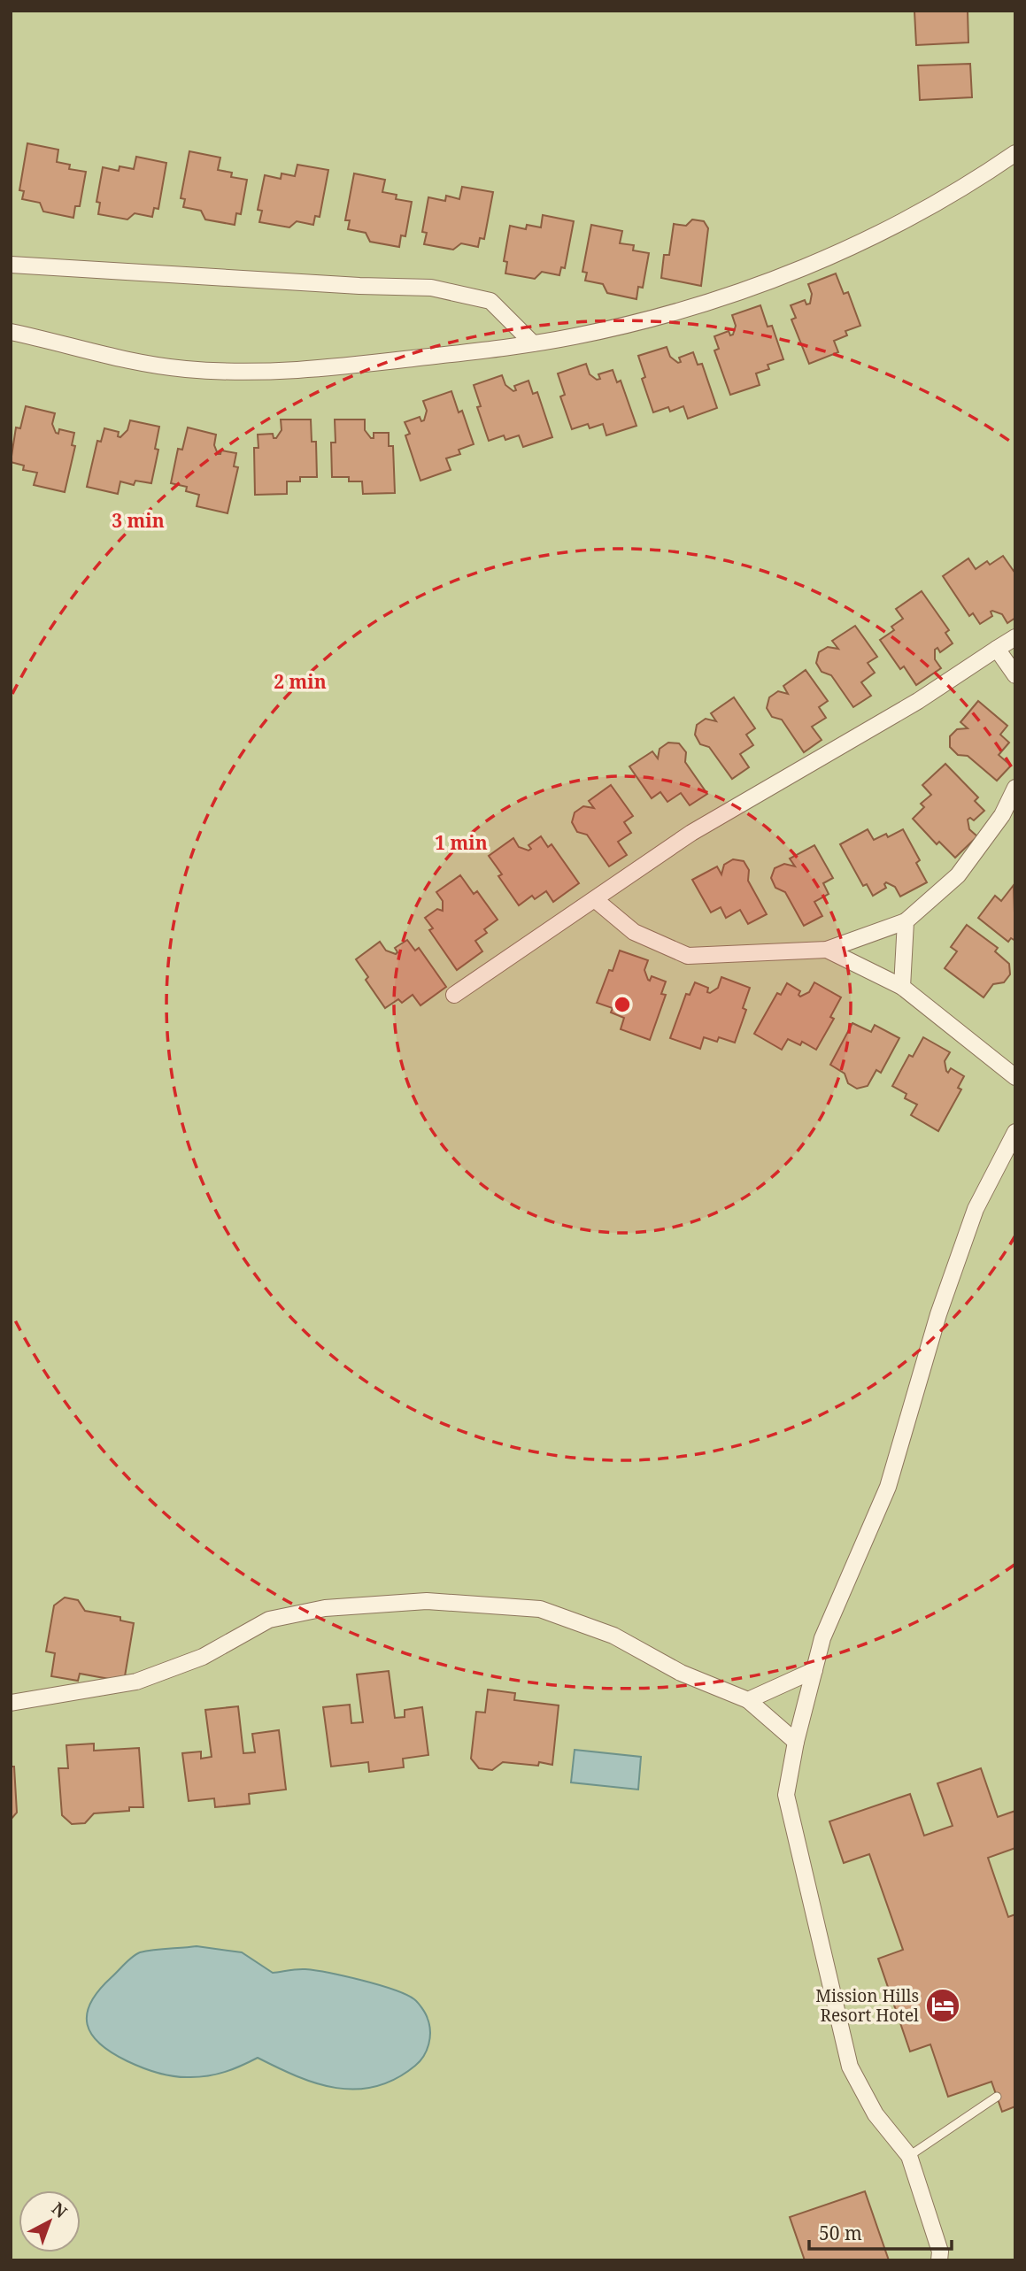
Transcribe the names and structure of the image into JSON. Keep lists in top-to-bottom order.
{
  "places": {
    "hotel": ["Mission Hills Resort Hotel"]
  },
  "scale_bar": "50 m",
  "north": "top right",
  "rings": ["3 min", "2 min", "1 min"]
}
